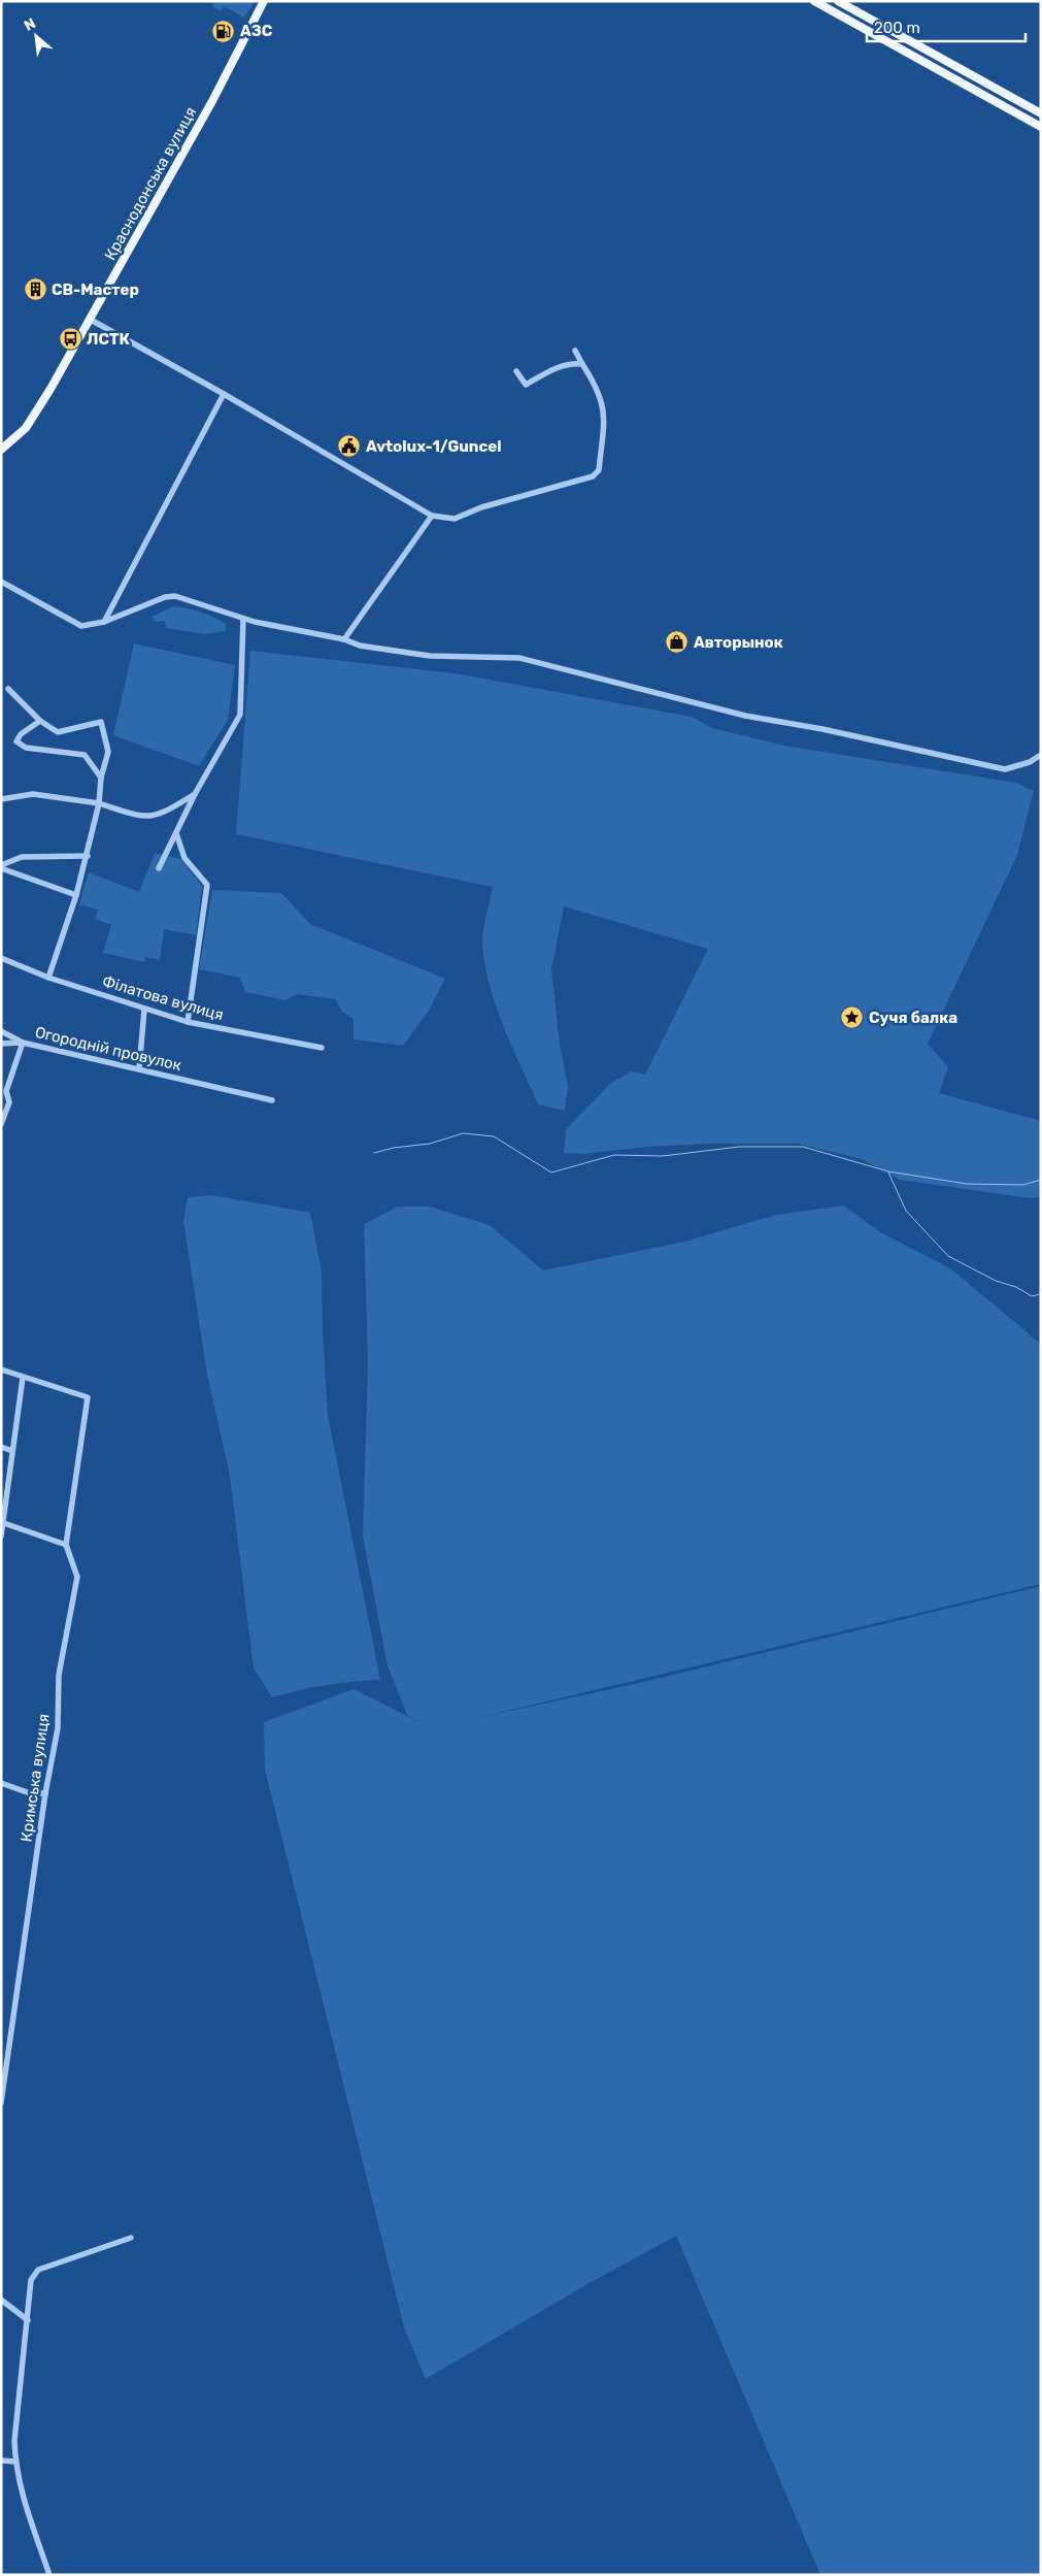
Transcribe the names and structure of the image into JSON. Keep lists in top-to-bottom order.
{
  "streets": {
    "main road": ["Краснодонська вулиця"],
    "street": ["Філатова вулиця", "Огородній провулок", "Кримська вулиця"]
  },
  "places": {
    "fuel station": ["АЗС"],
    "building": ["СВ-Мастер"],
    "bus stop": ["ЛСТК"],
    "public building": ["Avtolux-1/Guncel"],
    "shop": ["Авторынок"],
    "place": ["Сучя балка"]
  },
  "scale_bar": "200 m",
  "north": "top left"
}
